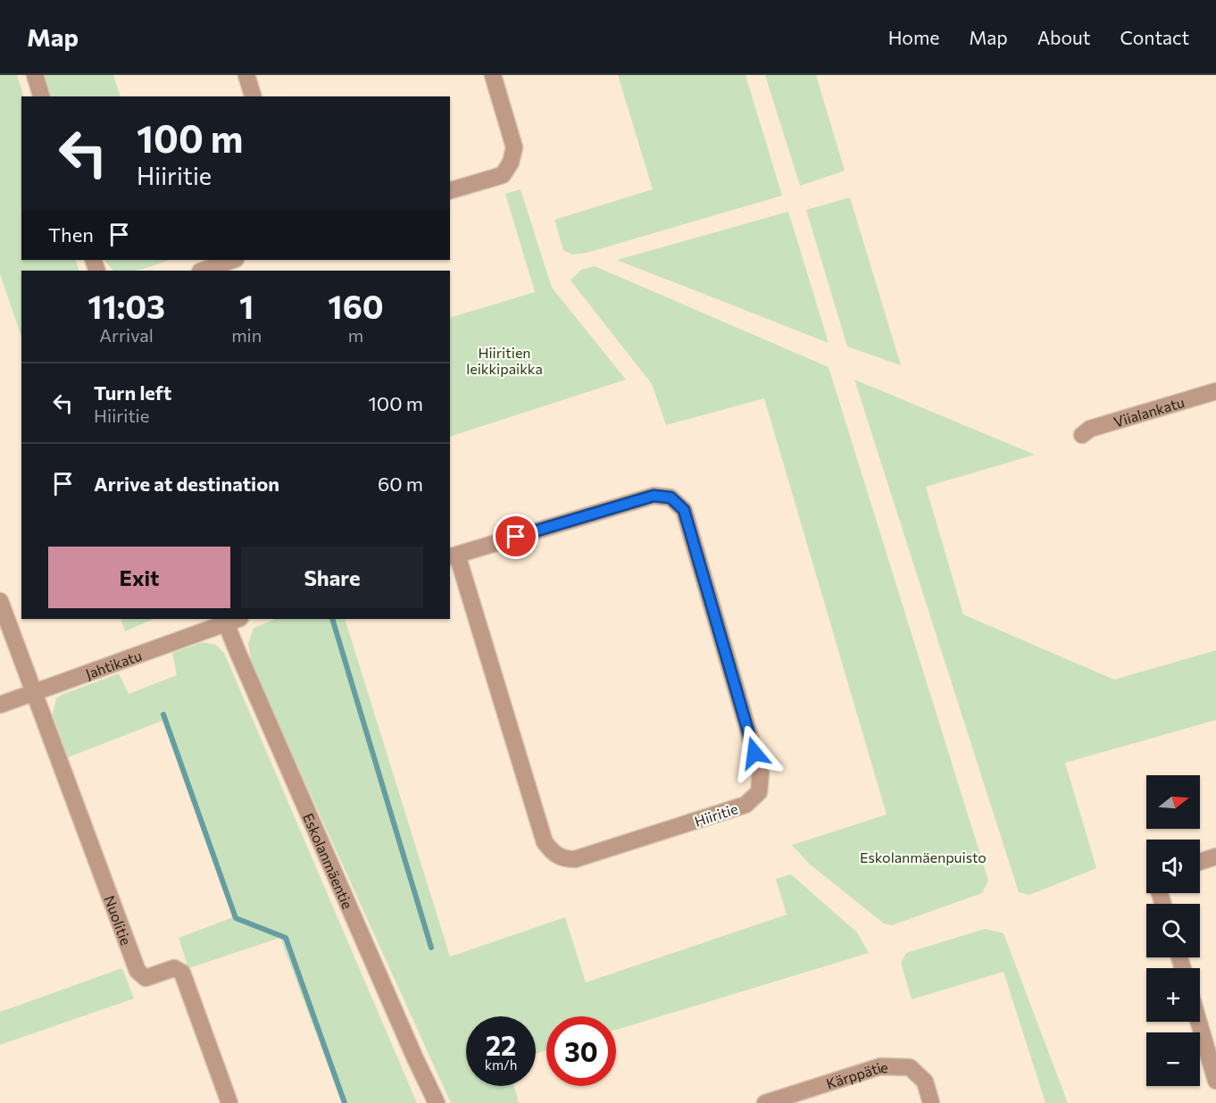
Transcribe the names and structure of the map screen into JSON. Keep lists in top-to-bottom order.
{
  "streets": {
    "street": [
      "Viialankatu",
      "Jahtikatu",
      "Hiiritie",
      "Eskolanmäentie",
      "Nuolitie",
      "Kärppätie"
    ]
  },
  "crossings": [
    ["Jahtikatu", "Eskolanmäentie"],
    ["Jahtikatu", "Nuolitie"]
  ],
  "parks": ["Hiiritien leikkipaikka", "Eskolanmäenpuisto"],
  "north": "right",
  "page": {
    "header": "Map",
    "nav": [
      "Home",
      "Map",
      "About",
      "Contact"
    ],
    "turn": ["100 m", "Hiiritie"],
    "then": "Then",
    "eta": [
      "11:03",
      "Arrival",
      "1",
      "min",
      "160",
      "m"
    ],
    "list": [
      {
        "name": "Turn left",
        "note": "Hiiritie",
        "value": "100 m"
      },
      {
        "name": "Arrive at destination",
        "value": "60 m"
      }
    ],
    "buttons": ["Exit", "Share"],
    "map_buttons": ["+", "−"],
    "speed": "22 km/h",
    "limit": "30"
  }
}
